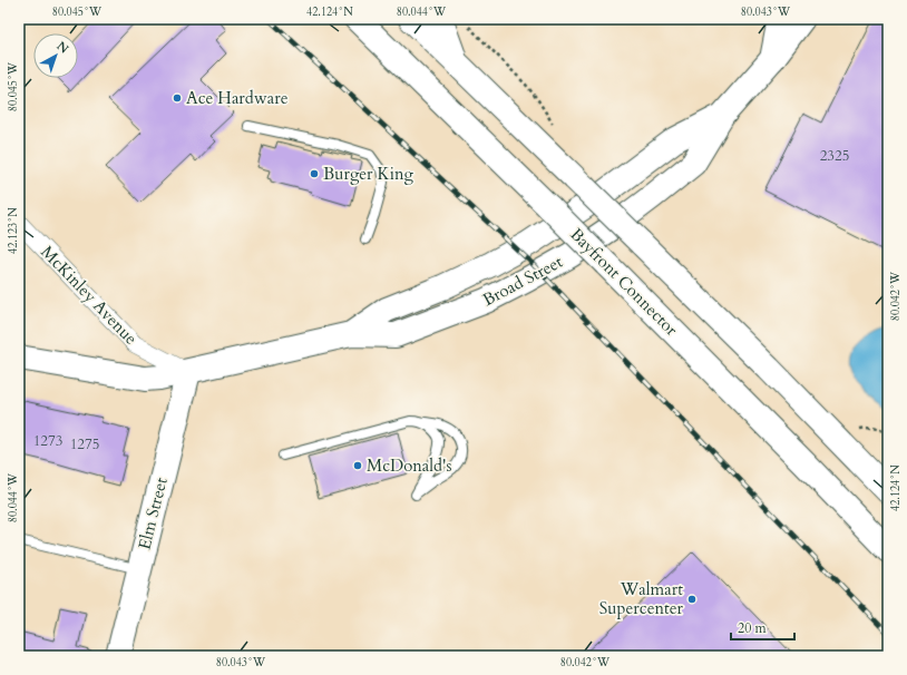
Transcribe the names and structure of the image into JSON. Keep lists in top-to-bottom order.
{
  "streets": {
    "main road": ["Broad Street", "Bayfront Connector", "Elm Street"],
    "street": ["McKinley Avenue"]
  },
  "crossings": [
    ["Broad Street", "McKinley Avenue"],
    ["Broad Street", "Elm Street"],
    ["McKinley Avenue", "Elm Street"]
  ],
  "places": [
    "Ace Hardware",
    "Burger King",
    "McDonald's",
    "Walmart Supercenter"
  ],
  "house_numbers": ["2325", "1273", "1275"],
  "scale_bar": "20 m",
  "north": "top right",
  "coordinates": [
    "80.045°W",
    "42.124°N",
    "80.044°W",
    "80.043°W",
    "42.123°N",
    "80.042°W"
  ]
}
